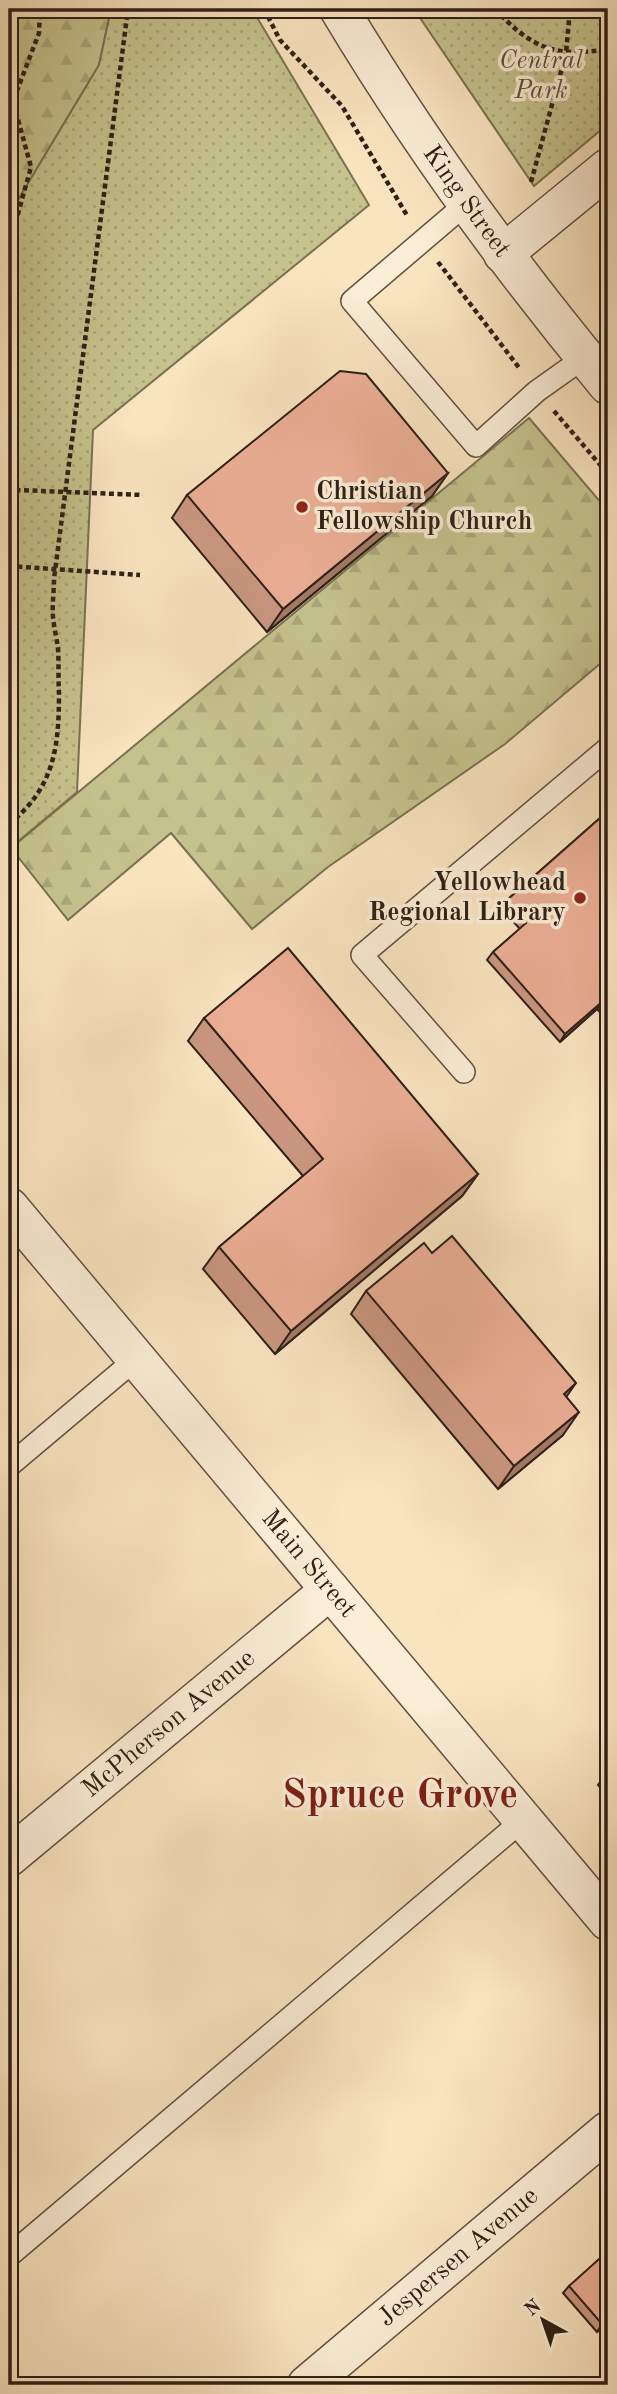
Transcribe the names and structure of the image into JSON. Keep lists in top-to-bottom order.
{
  "streets": {
    "street": [
      "King Street",
      "Main Street",
      "McPherson Avenue",
      "Jespersen Avenue"
    ]
  },
  "crossings": [
    ["Main Street", "McPherson Avenue"]
  ],
  "districts": ["Spruce Grove"],
  "parks": ["Central Park"],
  "places": ["Christian Fellowship Church", "Yellowhead Regional Library"],
  "north": "top left"
}
